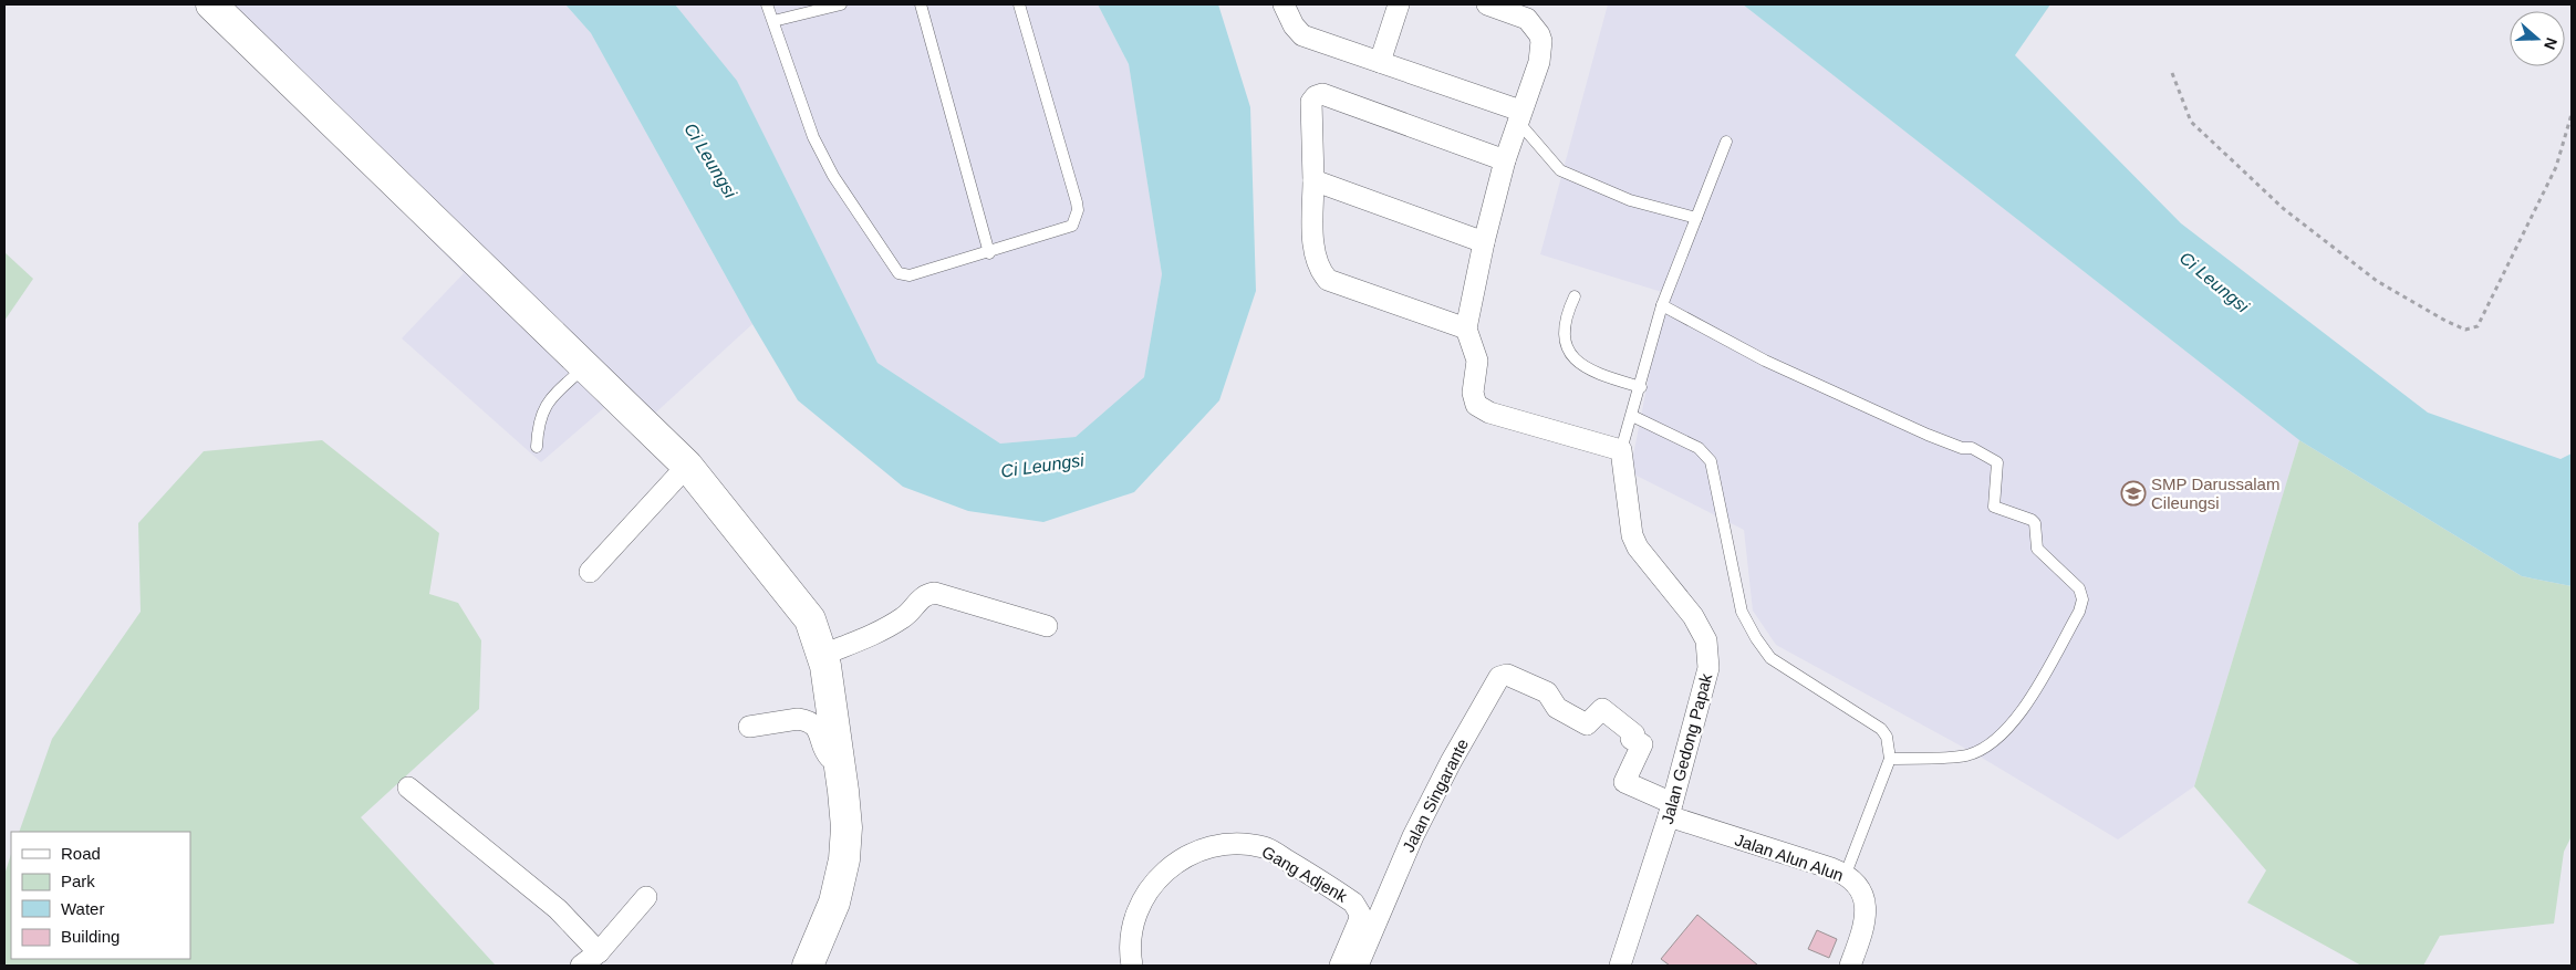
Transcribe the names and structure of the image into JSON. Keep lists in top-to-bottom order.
{
  "streets": {
    "street": [
      "Jalan Gedong Papak",
      "Jalan Singarante",
      "Jalan Alun Alun",
      "Gang Adjenk"
    ]
  },
  "crossings": [
    ["Jalan Gedong Papak", "Jalan Alun Alun"],
    ["Jalan Singarante", "Jalan Alun Alun"]
  ],
  "water": ["Ci Leungsi"],
  "places": {
    "school or university": ["SMP Darussalam Cileungsi"]
  },
  "legend": [
    "Road",
    "Park",
    "Water",
    "Building"
  ],
  "north": "right"
}
